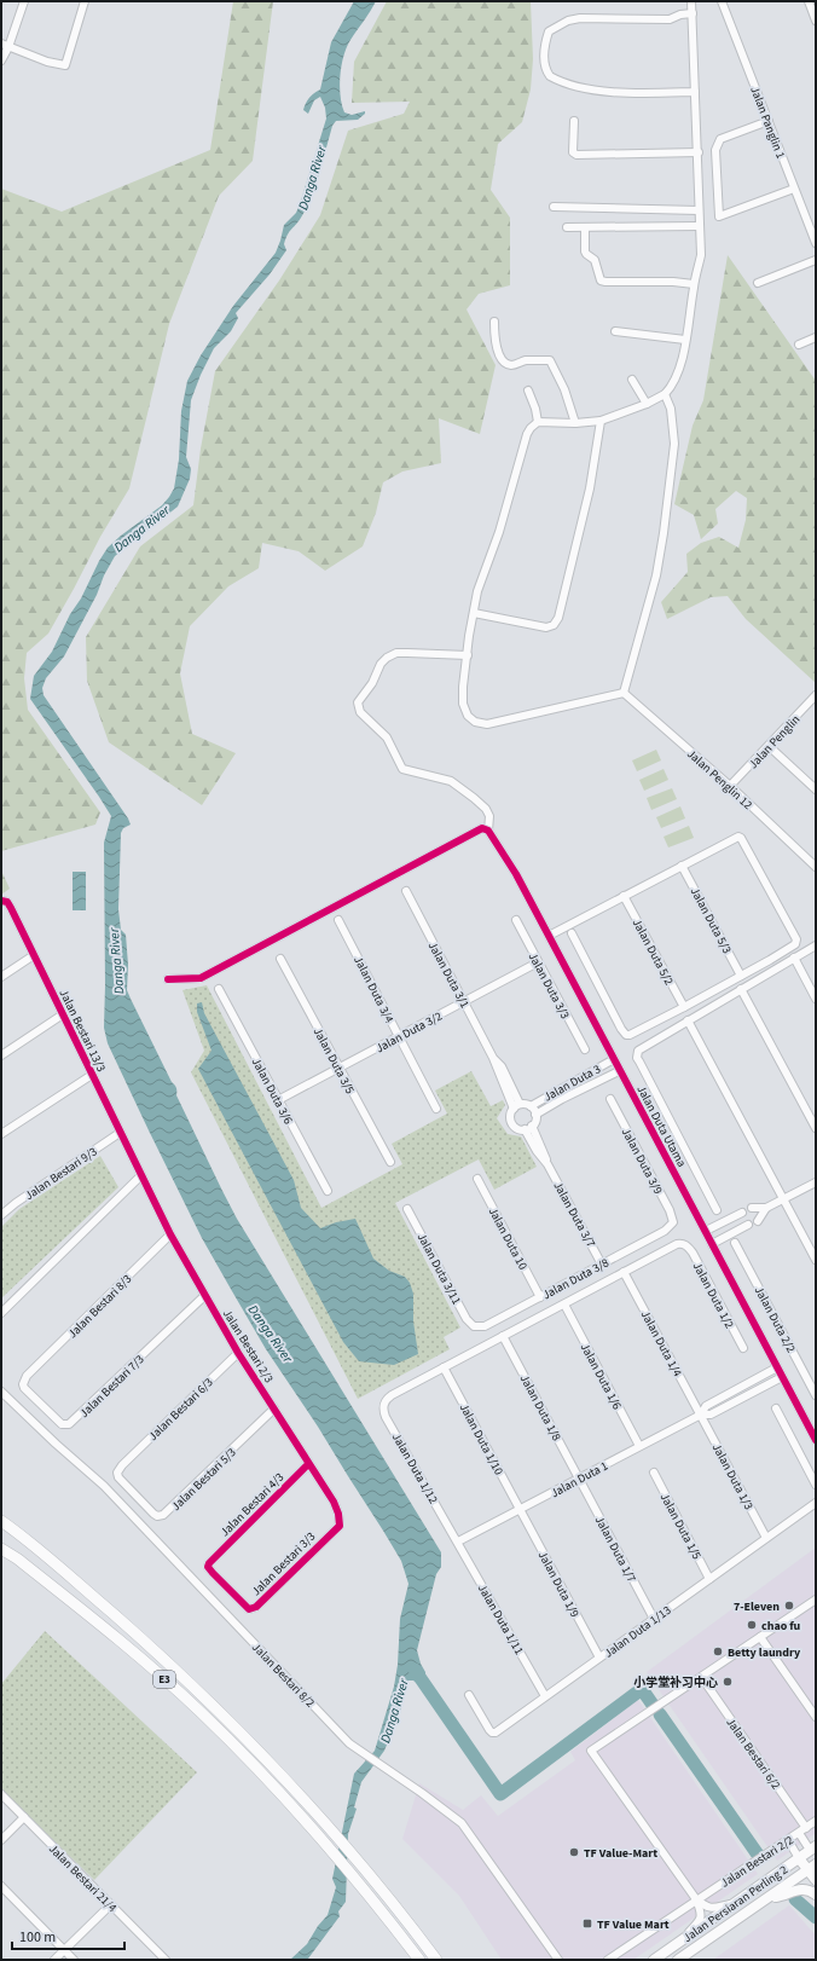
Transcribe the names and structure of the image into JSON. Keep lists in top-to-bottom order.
{
  "streets": {
    "highway": ["E3"],
    "main road": ["Jalan Persiaran Perling 2"],
    "street": [
      "Jalan Panglin 1",
      "Jalan Penglin",
      "Jalan Penglin 12",
      "Jalan Duta 5/3",
      "Jalan Duta 5/2",
      "Jalan Duta 3/1",
      "Jalan Duta 3/3",
      "Jalan Duta 3/4",
      "Jalan Bestari 13/3",
      "Jalan Duta 3/2",
      "Jalan Duta 3/5",
      "Jalan Duta 3",
      "Jalan Duta 3/6",
      "Jalan Duta Utama",
      "Jalan Duta 3/9",
      "Jalan Bestari 9/3",
      "Jalan Duta 3/7",
      "Jalan Duta 10",
      "Jalan Duta 3/11",
      "Jalan Duta 3/8",
      "Jalan Duta 1/2",
      "Jalan Bestari 8/3",
      "Jalan Duta 2/2",
      "Jalan Duta 1/4",
      "Jalan Bestari 2/3",
      "Jalan Duta 1/6",
      "Jalan Bestari 7/3",
      "Jalan Duta 1/8",
      "Jalan Bestari 6/3",
      "Jalan Duta 1/10",
      "Jalan Duta 1/12",
      "Jalan Duta 1/3",
      "Jalan Bestari 5/3",
      "Jalan Duta 1",
      "Jalan Bestari 4/3",
      "Jalan Duta 1/5",
      "Jalan Duta 1/7",
      "Jalan Bestari 3/3",
      "Jalan Duta 1/9",
      "Jalan Duta 1/11",
      "Jalan Duta 1/13",
      "Jalan Bestari 8/2",
      "Jalan Bestari 6/2",
      "Jalan Bestari 2/2",
      "Jalan Bestari 21/4"
    ]
  },
  "crossings": [
    ["Jalan Penglin", "Jalan Penglin 12"],
    ["Jalan Duta 3/1", "Jalan Duta 3/2"],
    ["Jalan Duta 3/1", "Jalan Duta 3"],
    ["Jalan Duta 3/1", "Jalan Duta 3/7"],
    ["Jalan Duta 3/3", "Jalan Duta 3/2"],
    ["Jalan Duta 3/4", "Jalan Duta 3/2"],
    ["Jalan Bestari 13/3", "Jalan Bestari 9/3"],
    ["Jalan Bestari 13/3", "Jalan Bestari 2/3"],
    ["Jalan Duta 3/2", "Jalan Duta 3/5"],
    ["Jalan Duta 3/2", "Jalan Duta 3/6"],
    ["Jalan Duta 3", "Jalan Duta Utama"],
    ["Jalan Duta 3", "Jalan Duta 3/7"],
    ["Jalan Duta Utama", "Jalan Duta 1"],
    ["Jalan Duta 3/9", "Jalan Duta 3/8"],
    ["Jalan Duta 3/7", "Jalan Duta 3/8"],
    ["Jalan Duta 10", "Jalan Duta 3/8"],
    ["Jalan Duta 3/11", "Jalan Duta 3/8"],
    ["Jalan Duta 1/2", "Jalan Duta 1/4"],
    ["Jalan Bestari 8/3", "Jalan Bestari 2/3"],
    ["Jalan Bestari 8/3", "Jalan Bestari 7/3"],
    ["Jalan Duta 1/4", "Jalan Duta 1/3"],
    ["Jalan Duta 1/4", "Jalan Duta 1"],
    ["Jalan Bestari 2/3", "Jalan Bestari 7/3"],
    ["Jalan Bestari 2/3", "Jalan Bestari 6/3"],
    ["Jalan Bestari 2/3", "Jalan Bestari 5/3"],
    ["Jalan Bestari 2/3", "Jalan Bestari 4/3"],
    ["Jalan Bestari 2/3", "Jalan Bestari 3/3"],
    ["Jalan Duta 1/6", "Jalan Duta 1"],
    ["Jalan Duta 1/8", "Jalan Duta 1"],
    ["Jalan Duta 1/8", "Jalan Duta 1/7"],
    ["Jalan Bestari 6/3", "Jalan Bestari 5/3"],
    ["Jalan Duta 1/10", "Jalan Duta 1/12"],
    ["Jalan Duta 1/10", "Jalan Duta 1"],
    ["Jalan Duta 1/10", "Jalan Duta 1/9"],
    ["Jalan Duta 1/12", "Jalan Duta 1"],
    ["Jalan Duta 1/12", "Jalan Duta 1/11"],
    ["Jalan Duta 1/3", "Jalan Duta 1"],
    ["Jalan Duta 1/3", "Jalan Duta 1/13"],
    ["Jalan Duta 1", "Jalan Duta 1/7"],
    ["Jalan Duta 1", "Jalan Duta 1/9"],
    ["Jalan Duta 1", "Jalan Duta 1/11"],
    ["Jalan Bestari 4/3", "Jalan Bestari 3/3"],
    ["Jalan Duta 1/5", "Jalan Duta 1/13"],
    ["Jalan Duta 1/7", "Jalan Duta 1/13"],
    ["Jalan Duta 1/9", "Jalan Duta 1/13"],
    ["Jalan Duta 1/11", "Jalan Duta 1/13"],
    ["Jalan Bestari 6/2", "Jalan Bestari 2/2"]
  ],
  "water": ["Danga River"],
  "places": {
    "other": [
      "7-Eleven",
      "chao fu",
      "Betty laundry",
      "小学堂补习中心",
      "TF Value-Mart"
    ],
    "transit": ["TF Value Mart"]
  },
  "scale_bar": "100 m"
}
